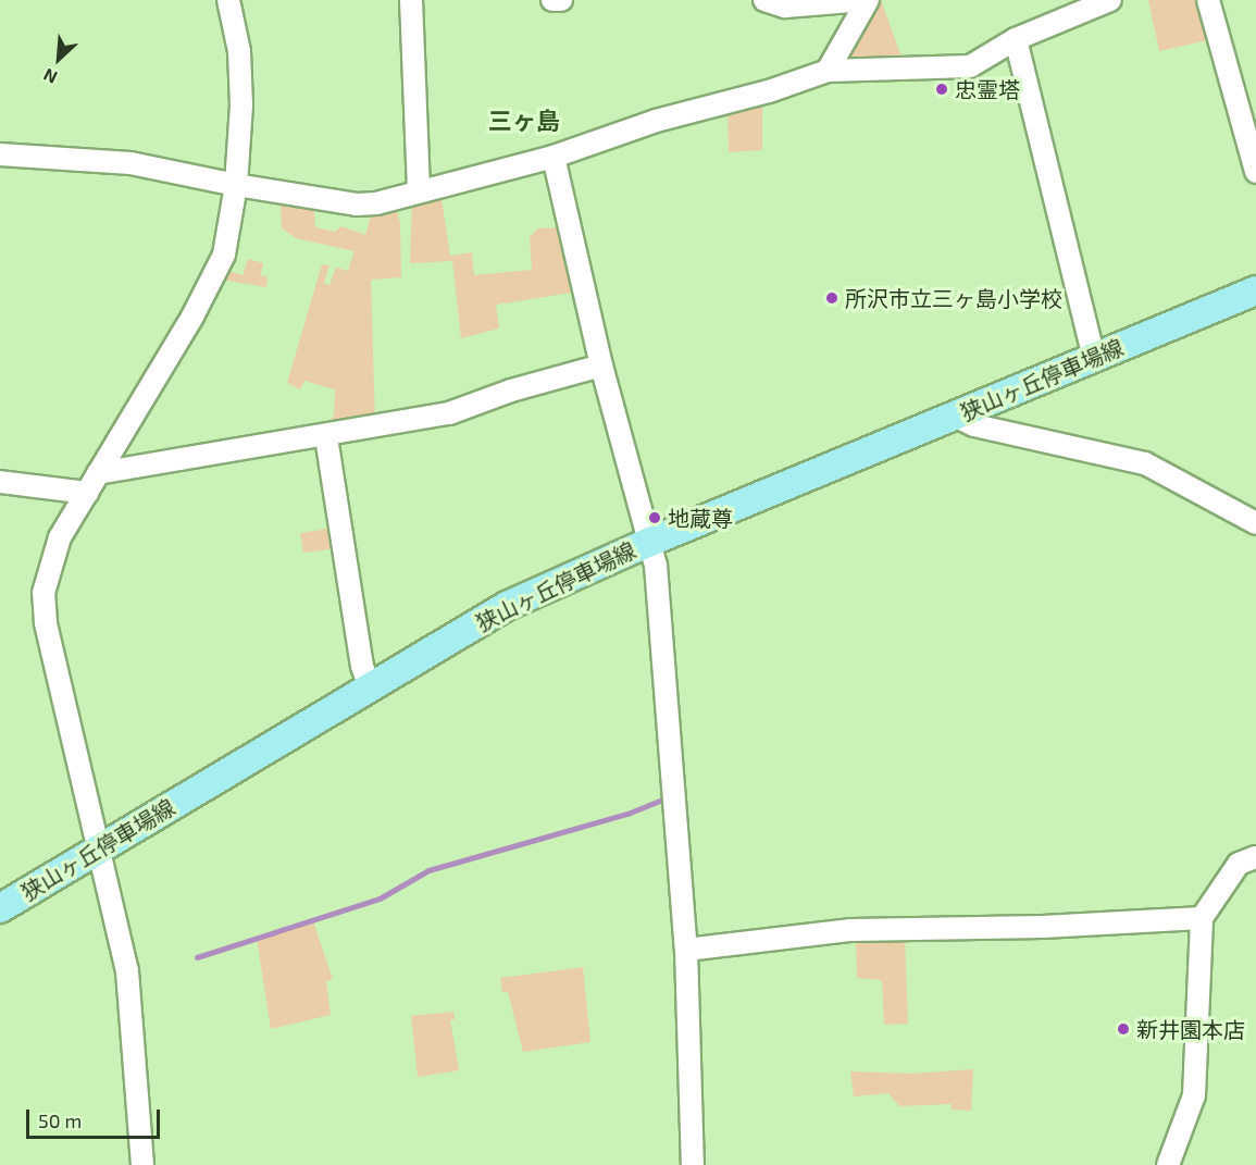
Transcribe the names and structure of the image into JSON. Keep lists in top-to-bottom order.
{
  "streets": {
    "main road": ["狭山ヶ丘停車場線"]
  },
  "districts": ["三ヶ島"],
  "places": [
    "忠霊塔",
    "所沢市立三ヶ島小学校",
    "地蔵尊",
    "新井園本店"
  ],
  "scale_bar": "50 m",
  "north": "bottom left"
}
